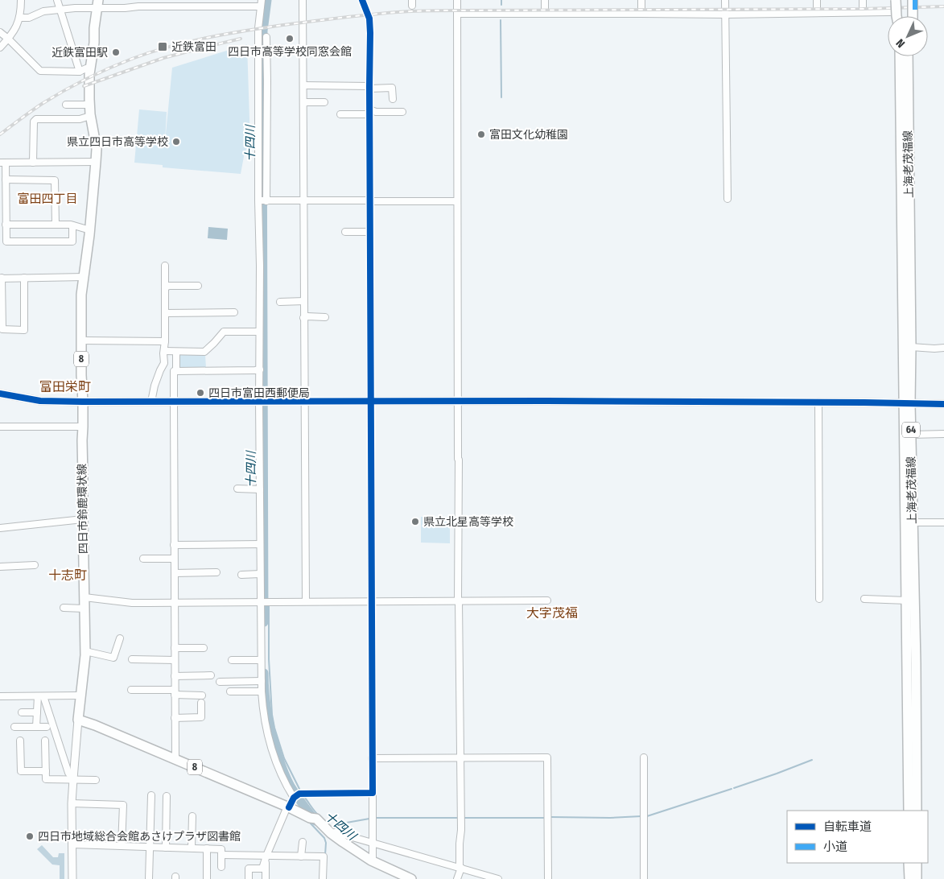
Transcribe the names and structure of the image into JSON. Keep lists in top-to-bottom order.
{
  "streets": {
    "main road": [
      "上海老茂福線",
      "8",
      "64",
      "四日市鈴鹿環状線"
    ]
  },
  "crossings": [
    ["8", "四日市鈴鹿環状線"]
  ],
  "districts": [
    "富田四丁目",
    "富田栄町",
    "十志町",
    "大字茂福"
  ],
  "water": ["十四川"],
  "places": {
    "other": [
      "四日市高等学校同窓会館",
      "近鉄富田駅",
      "富田文化幼稚園",
      "県立四日市高等学校",
      "四日市富田西郵便局",
      "県立北星高等学校",
      "四日市地域総合会館あさけプラザ図書館"
    ],
    "transit": ["近鉄富田"]
  },
  "legend": ["自転車道", "小道"],
  "north": "bottom left"
}
